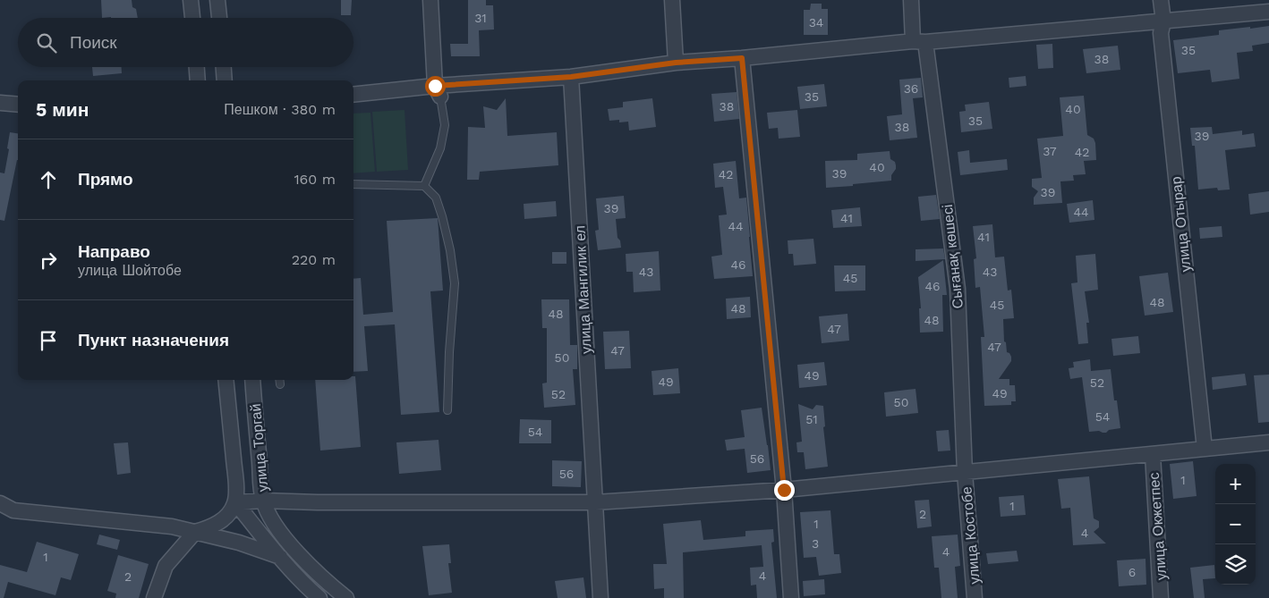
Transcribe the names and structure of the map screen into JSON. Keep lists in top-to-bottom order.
{
  "streets": {
    "street": [
      "улица Отырар",
      "Сығанақ көшесі",
      "улица Мангилик ел",
      "улица Торгай",
      "улица Окжетпес",
      "улица Костобе"
    ]
  },
  "crossings": [
    ["Сығанақ көшесі", "улица Костобе"]
  ],
  "house_numbers": [
    "31",
    "34",
    "35",
    "38",
    "36",
    "35",
    "38",
    "40",
    "35",
    "38",
    "39",
    "37",
    "42",
    "40",
    "39",
    "42",
    "39",
    "39",
    "44",
    "41",
    "44",
    "41",
    "46",
    "43",
    "43",
    "45",
    "46",
    "48",
    "45",
    "48",
    "48",
    "48",
    "47",
    "47",
    "47",
    "50",
    "49",
    "49",
    "52",
    "49",
    "52",
    "50",
    "54",
    "51",
    "54",
    "56",
    "56",
    "1",
    "1",
    "2",
    "1",
    "4",
    "3",
    "4",
    "1",
    "6",
    "4",
    "2"
  ],
  "page": {
    "search": "Поиск",
    "heading": ["5 мин", "Пешком · 380 m"],
    "list": [
      ["Прямо", "160 m"],
      ["Направо", "улица Шойтобе", "220 m"],
      "Пункт назначения"
    ],
    "map_buttons": ["+", "−"]
  }
}
